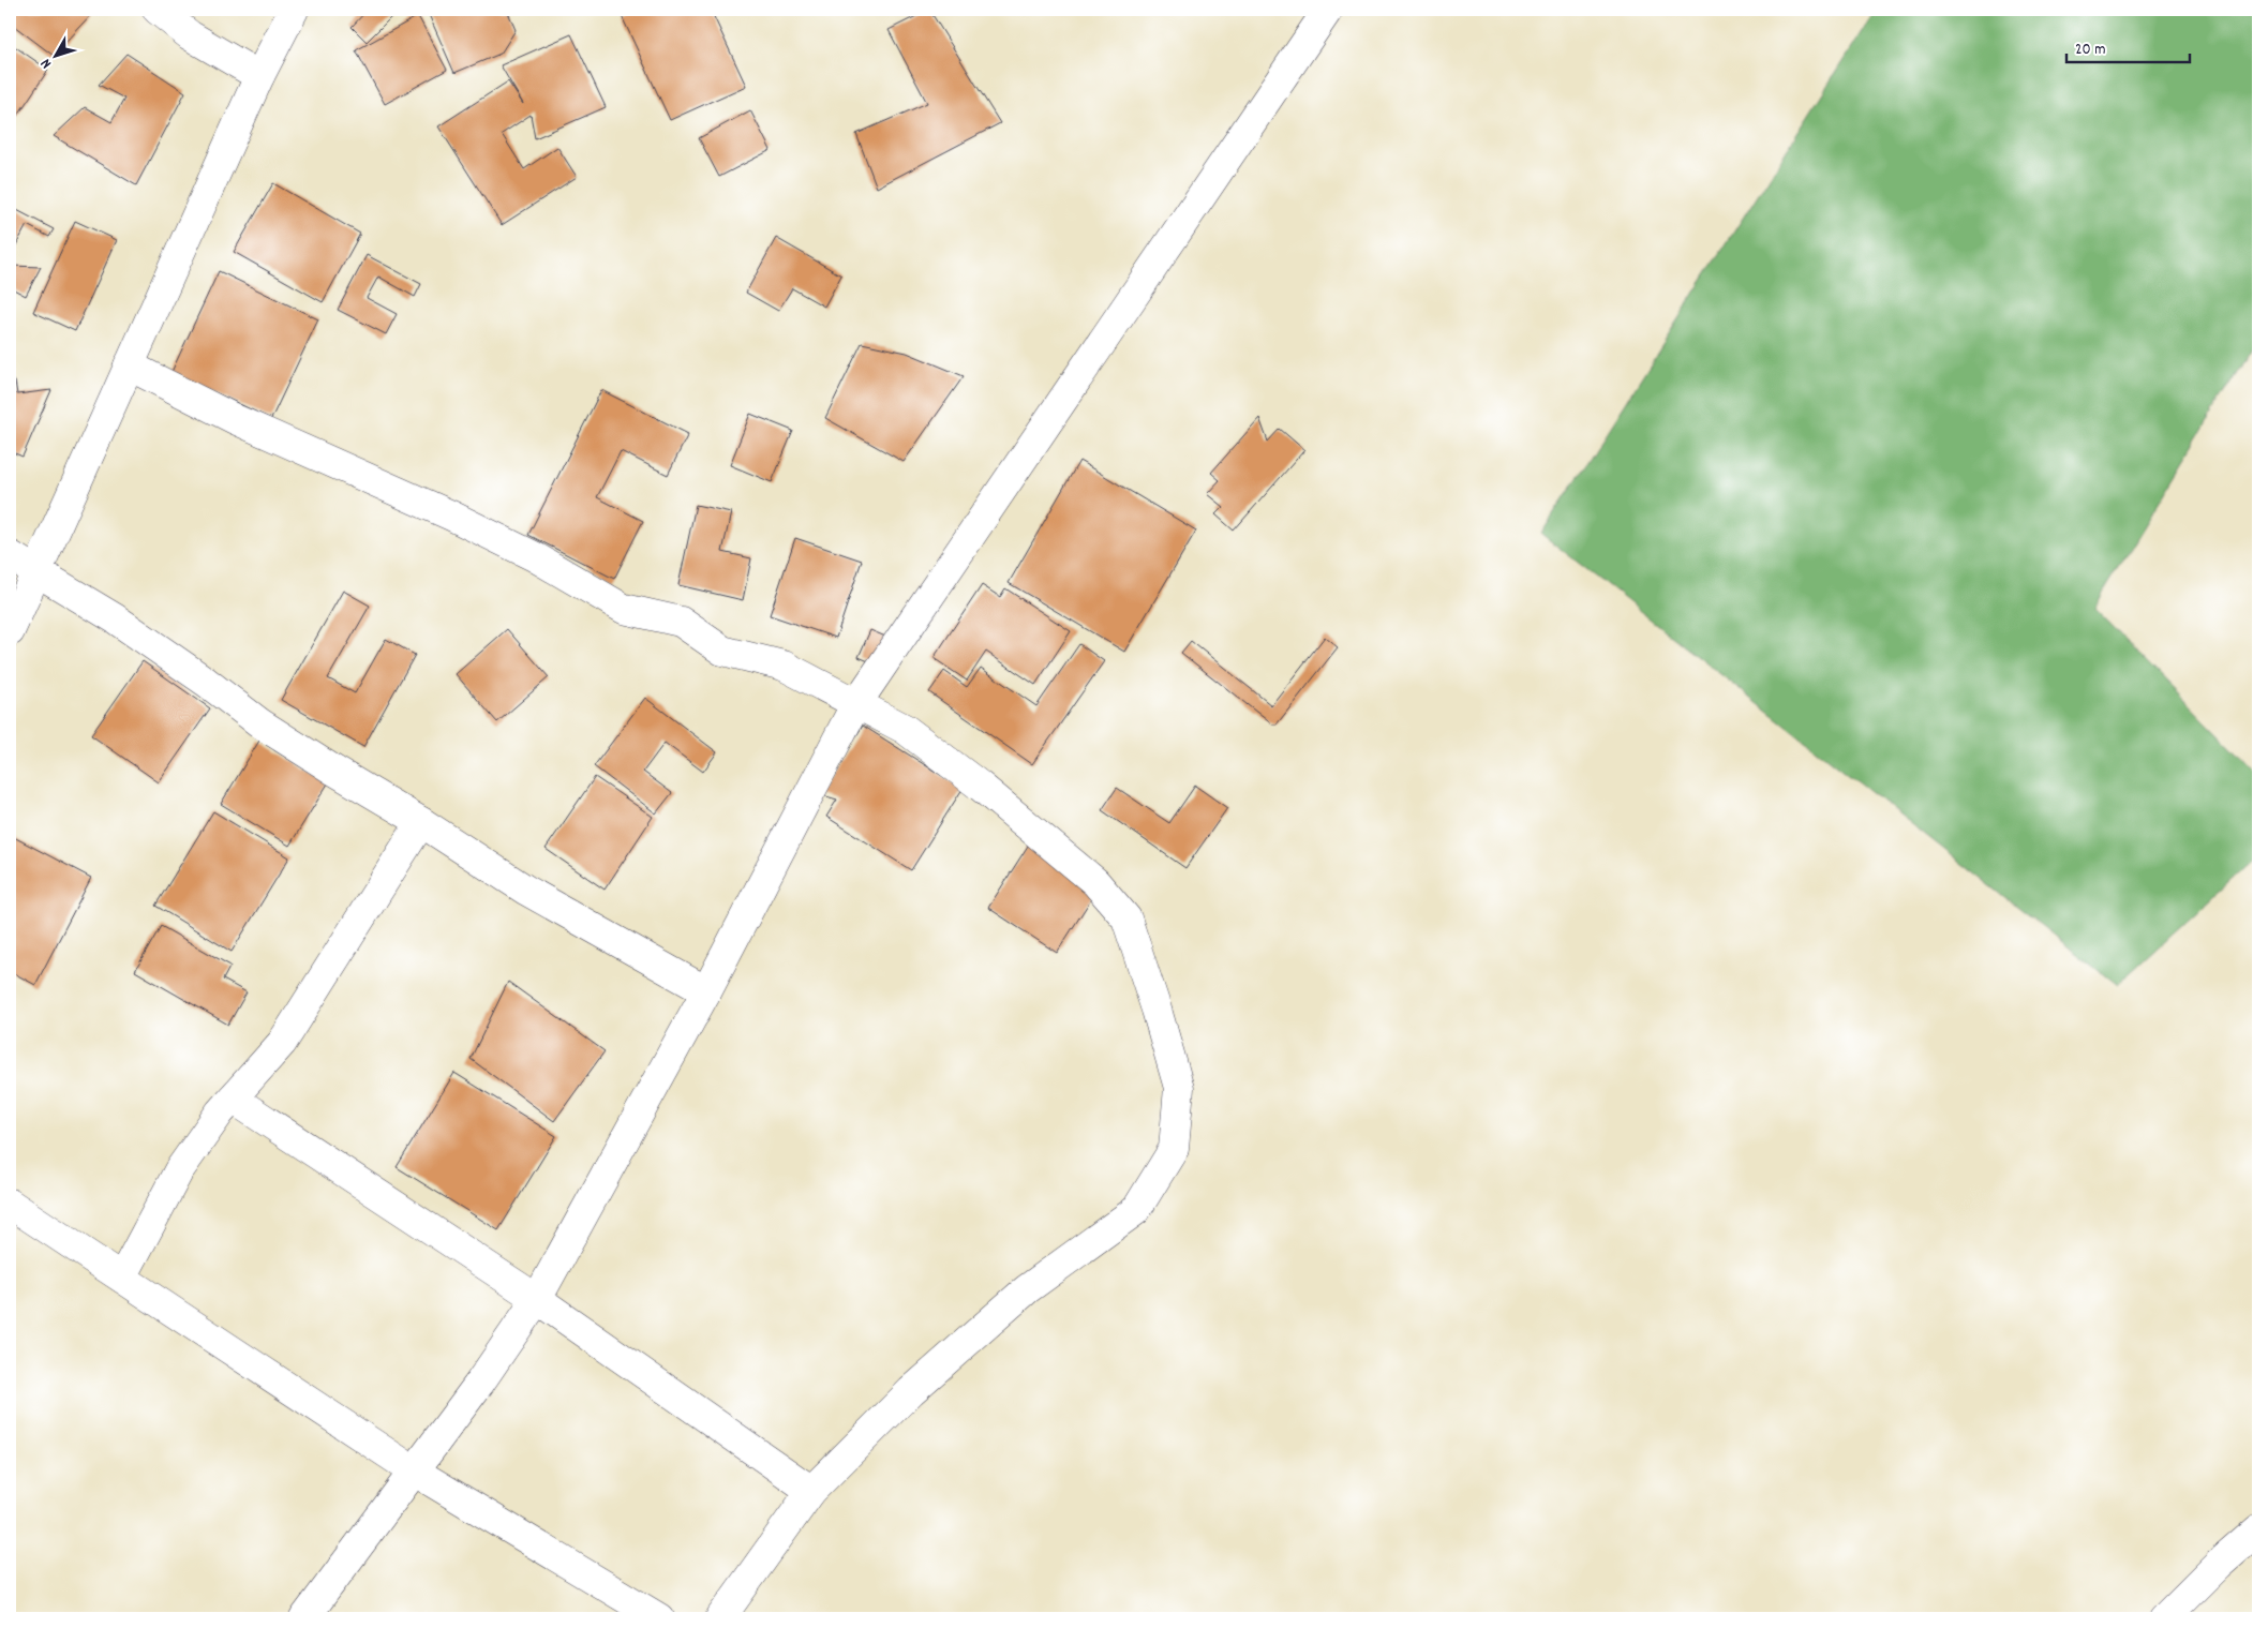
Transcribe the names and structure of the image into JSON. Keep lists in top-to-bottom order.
{
  "scale_bar": "20 m",
  "north": "bottom left"
}
